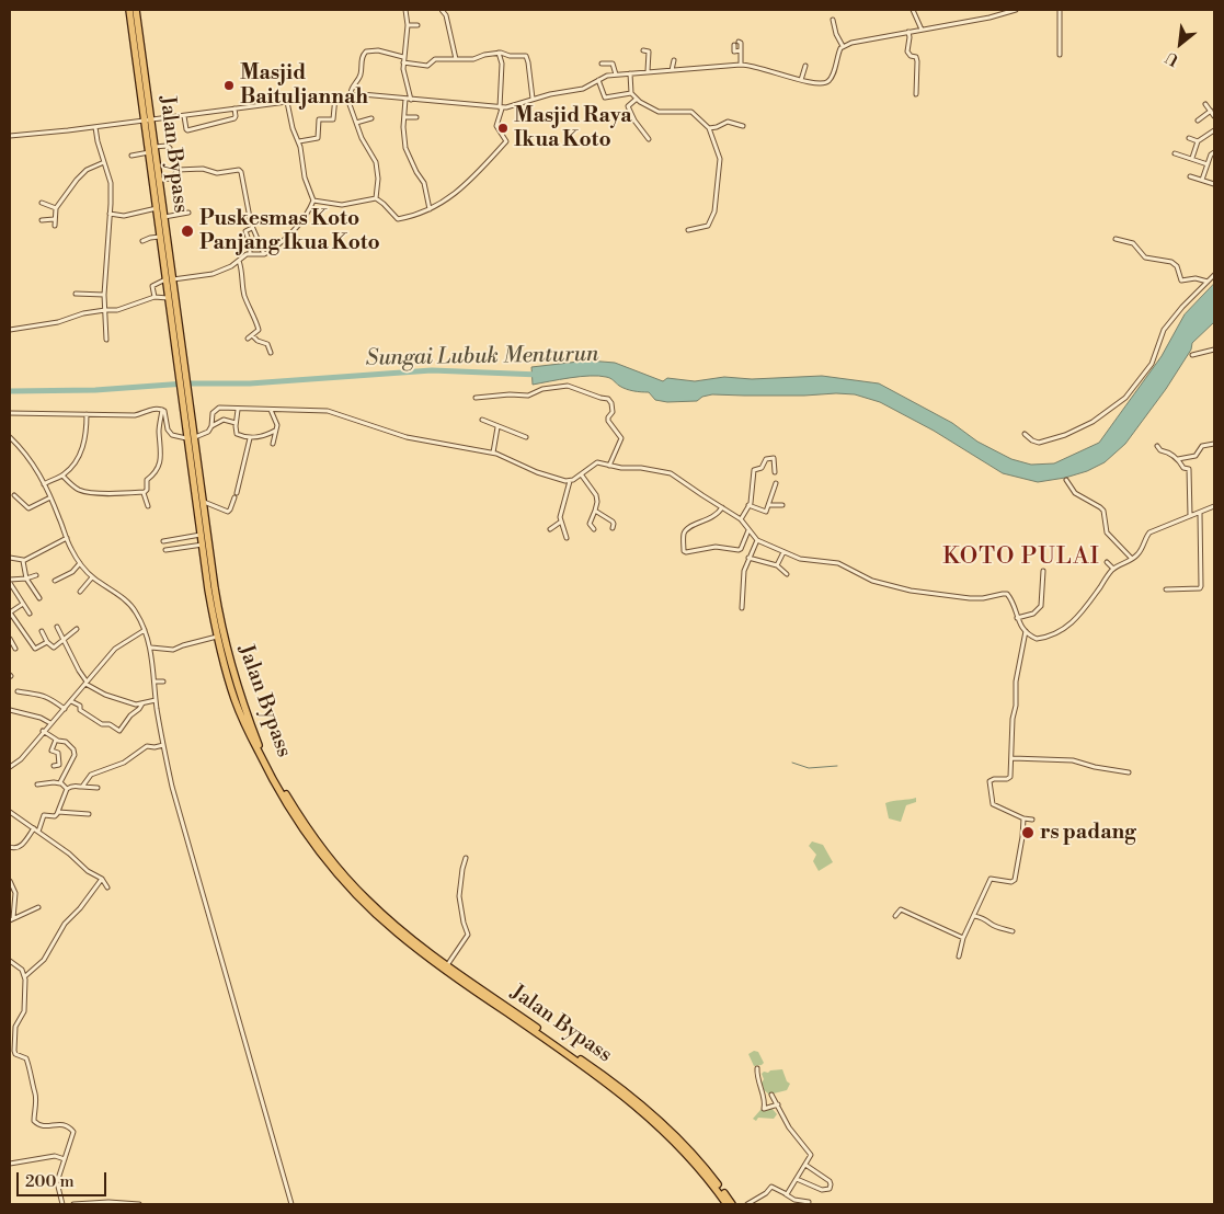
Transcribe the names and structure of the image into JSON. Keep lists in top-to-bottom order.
{
  "streets": {
    "highway": ["Jalan Bypass"]
  },
  "districts": ["KOTO PULAI"],
  "water": ["Sungai Lubuk Menturun"],
  "places": [
    "Masjid Baituljannah",
    "Masjid Raya Ikua Koto",
    "Puskesmas Koto Panjang Ikua Koto",
    "rs padang"
  ],
  "scale_bar": "200 m",
  "north": "bottom left"
}
